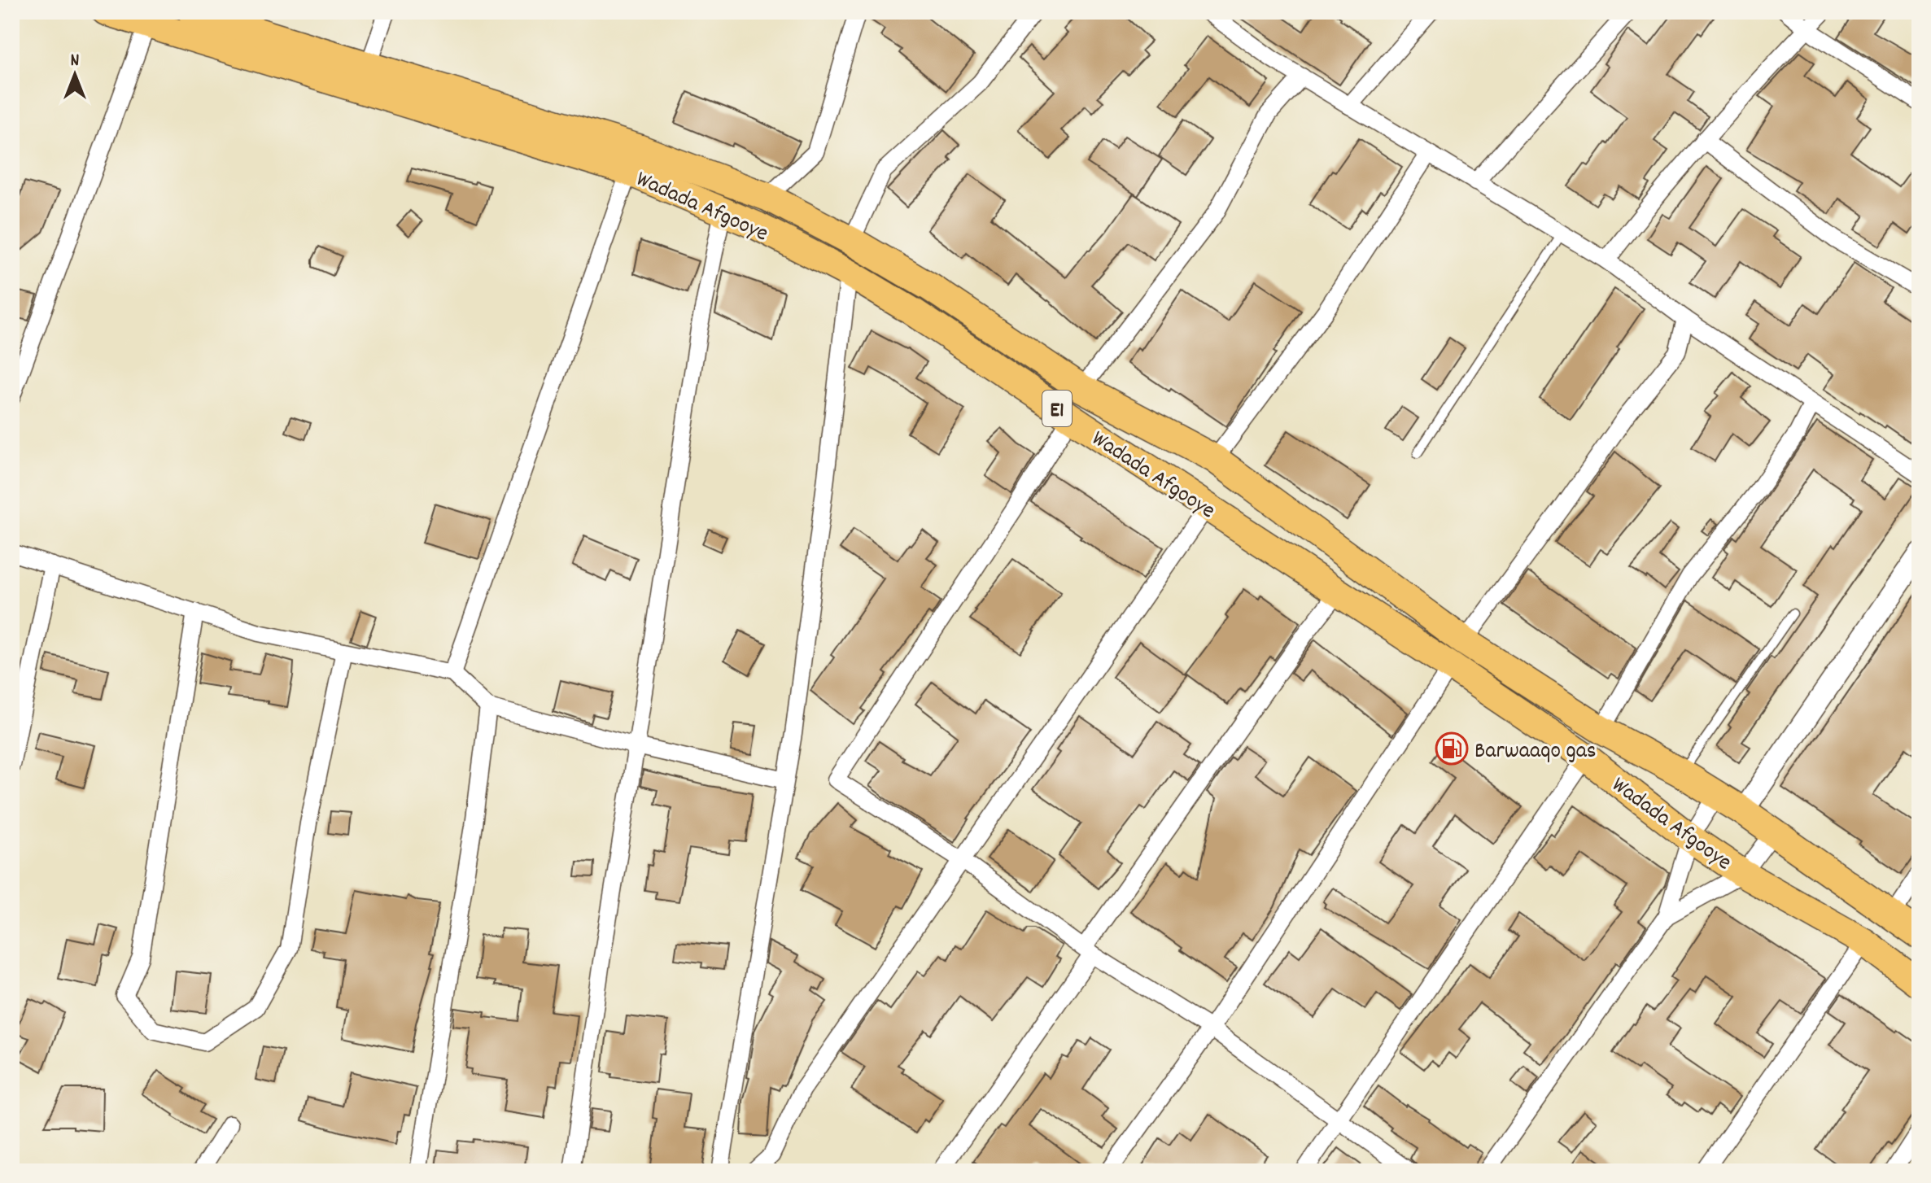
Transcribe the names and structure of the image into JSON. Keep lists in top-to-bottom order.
{
  "streets": {
    "highway": ["Wadada Afgooye", "E1"]
  },
  "places": {
    "fuel station": ["Barwaaqo gas"]
  },
  "north": "top"
}
